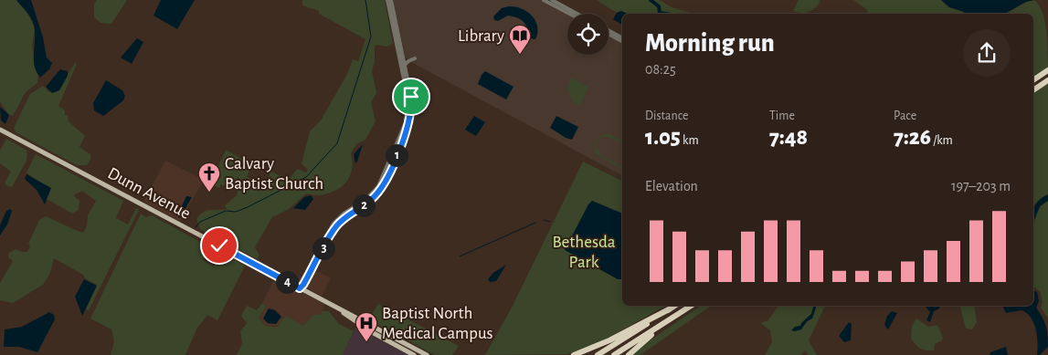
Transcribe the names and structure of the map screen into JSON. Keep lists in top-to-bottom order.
{
  "streets": {
    "main road": ["Dunn Avenue"]
  },
  "parks": ["Bethesda Park"],
  "places": {
    "library": ["Library"],
    "church": ["Calvary Baptist Church"],
    "hospital": ["Baptist North Medical Campus"]
  },
  "page": {
    "heading": ["Morning run", "08:25"],
    "stats": [
      ["Distance", "1.05 km"],
      ["Time", "7:48"],
      ["Pace", "7:26 /km"]
    ],
    "pins": [
      "1",
      "2",
      "3",
      "4"
    ],
    "chart": ["Elevation", "197–203 m"]
  }
}
